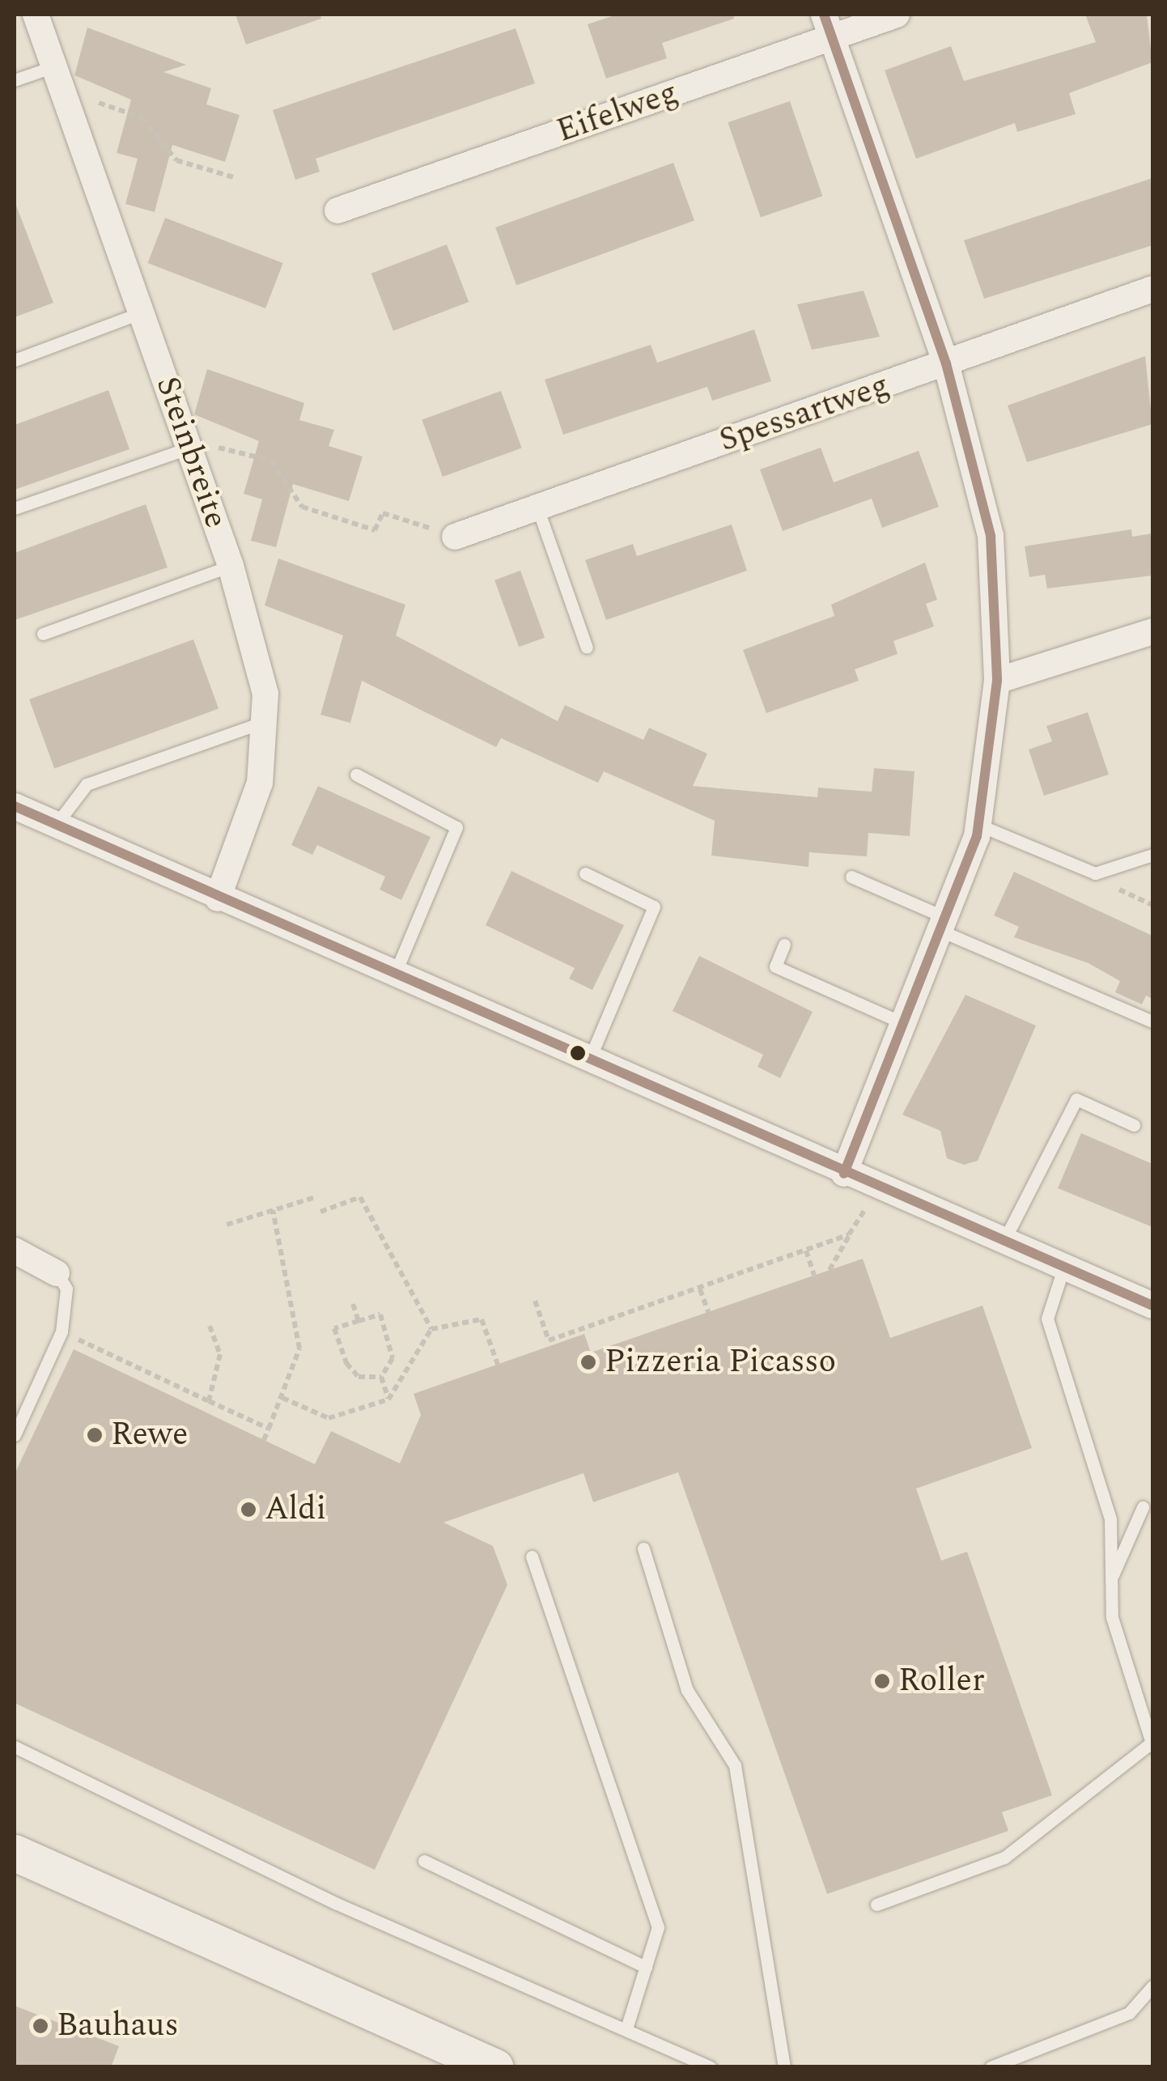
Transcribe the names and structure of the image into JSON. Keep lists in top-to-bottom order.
{
  "streets": {
    "street": ["Eifelweg", "Spessartweg", "Steinbreite"]
  },
  "places": [
    "Pizzeria Picasso",
    "Rewe",
    "Aldi",
    "Roller",
    "Bauhaus"
  ]
}
